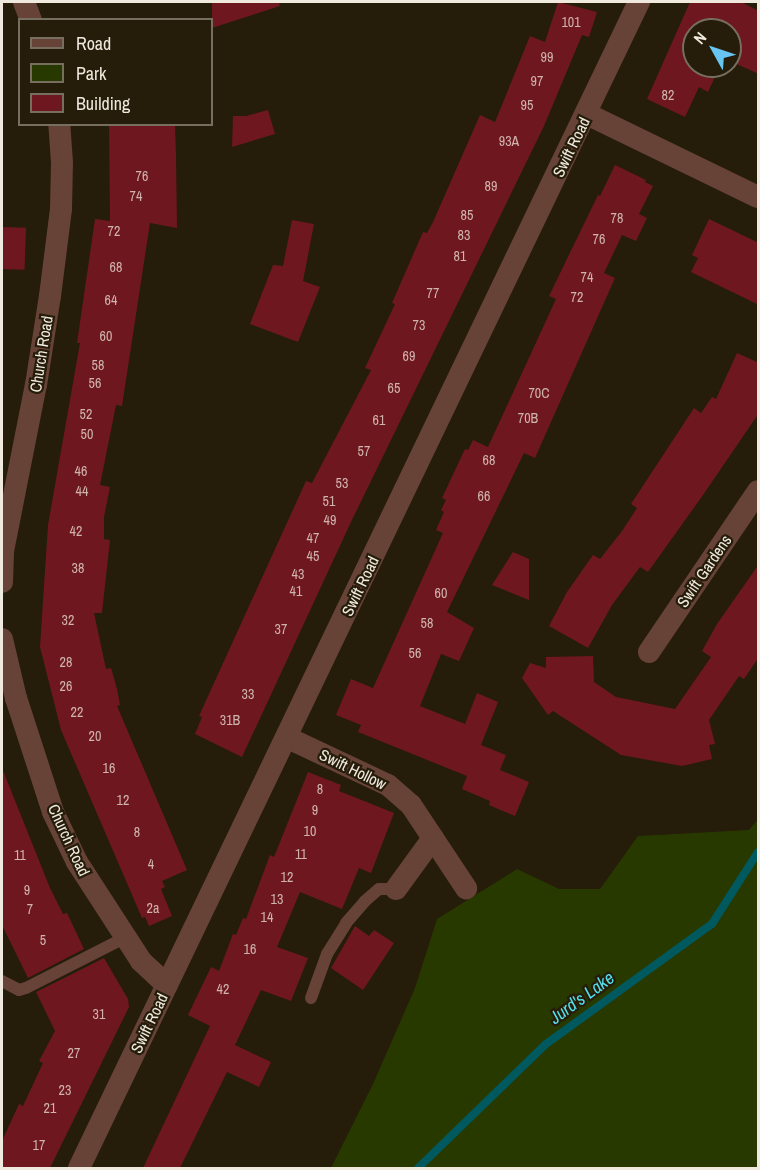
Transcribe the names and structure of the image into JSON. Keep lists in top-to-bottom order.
{
  "streets": {
    "street": [
      "Swift Road",
      "Church Road",
      "Swift Gardens",
      "Swift Hollow"
    ]
  },
  "crossings": [
    ["Swift Road", "Church Road"],
    ["Swift Road", "Swift Hollow"]
  ],
  "water": ["Jurd's Lake"],
  "house_numbers": [
    "101",
    "99",
    "97",
    "82",
    "95",
    "93A",
    "76",
    "89",
    "74",
    "85",
    "78",
    "72",
    "83",
    "76",
    "81",
    "68",
    "74",
    "77",
    "72",
    "64",
    "73",
    "60",
    "69",
    "58",
    "56",
    "65",
    "70C",
    "52",
    "70B",
    "61",
    "50",
    "57",
    "68",
    "46",
    "53",
    "44",
    "66",
    "51",
    "49",
    "42",
    "47",
    "45",
    "38",
    "43",
    "41",
    "60",
    "32",
    "58",
    "37",
    "56",
    "28",
    "26",
    "33",
    "22",
    "31B",
    "20",
    "16",
    "8",
    "12",
    "9",
    "10",
    "8",
    "11",
    "11",
    "4",
    "12",
    "9",
    "13",
    "2a",
    "7",
    "14",
    "5",
    "16",
    "42",
    "31",
    "27",
    "23",
    "21",
    "17"
  ],
  "legend": ["Road", "Park", "Building"],
  "north": "top left"
}
